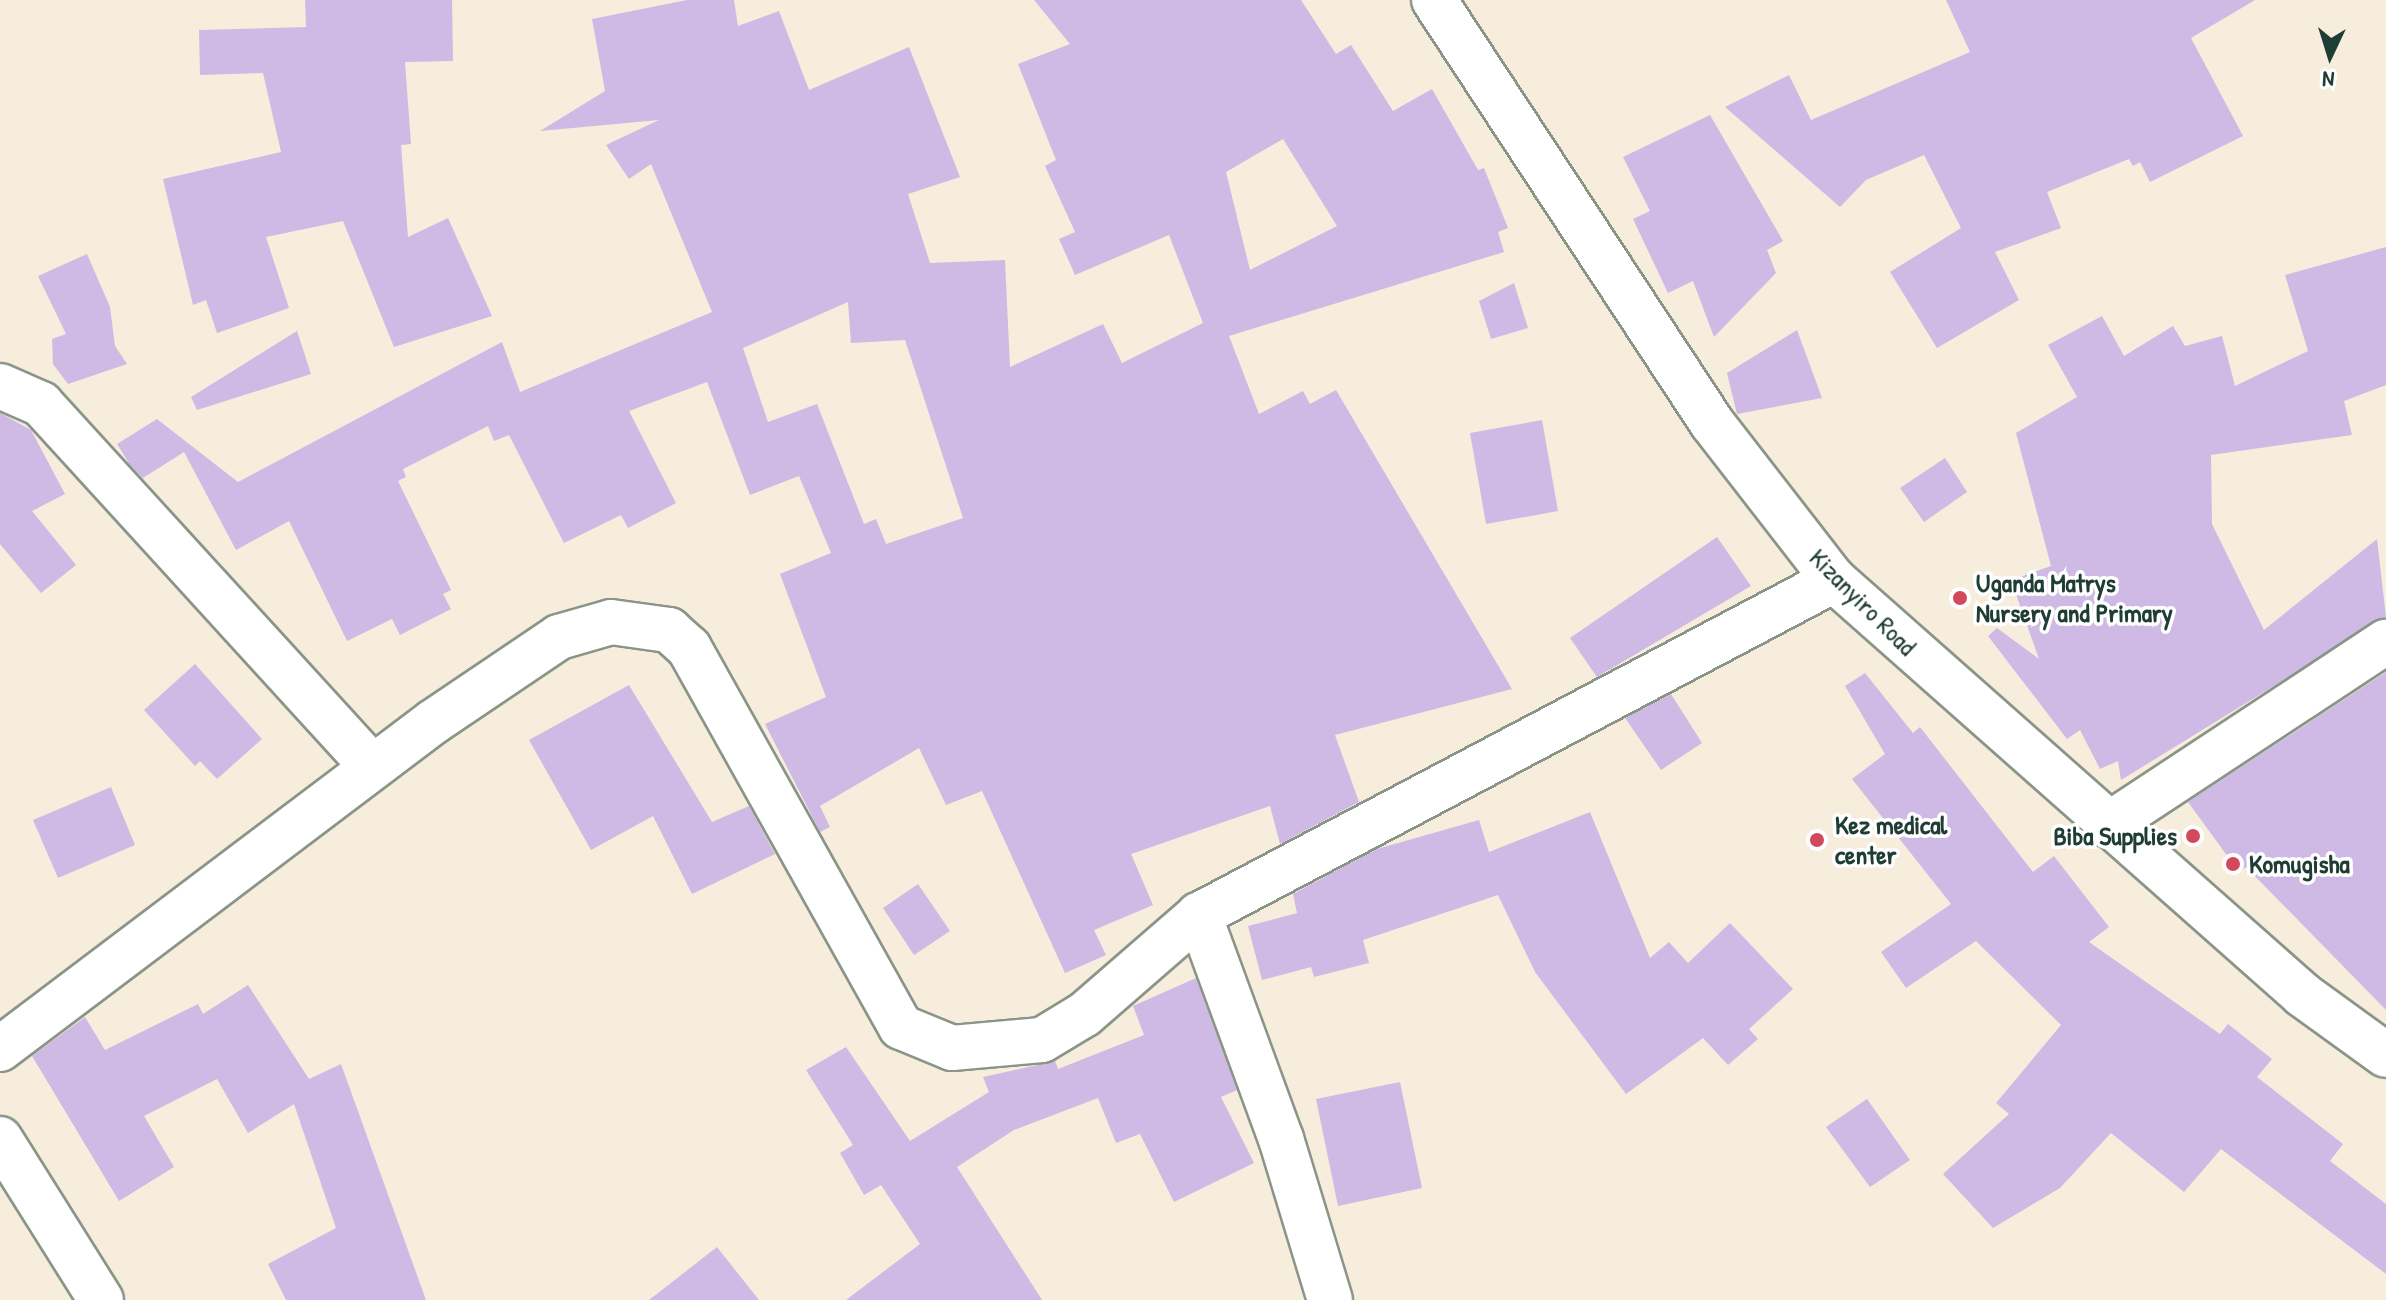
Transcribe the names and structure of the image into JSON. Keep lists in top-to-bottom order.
{
  "streets": {
    "street": ["Kizanyiro Road"]
  },
  "places": [
    "Uganda Matrys Nursery and Primary",
    "Biba Supplies",
    "Kez medical center",
    "Komugisha"
  ],
  "north": "bottom"
}
